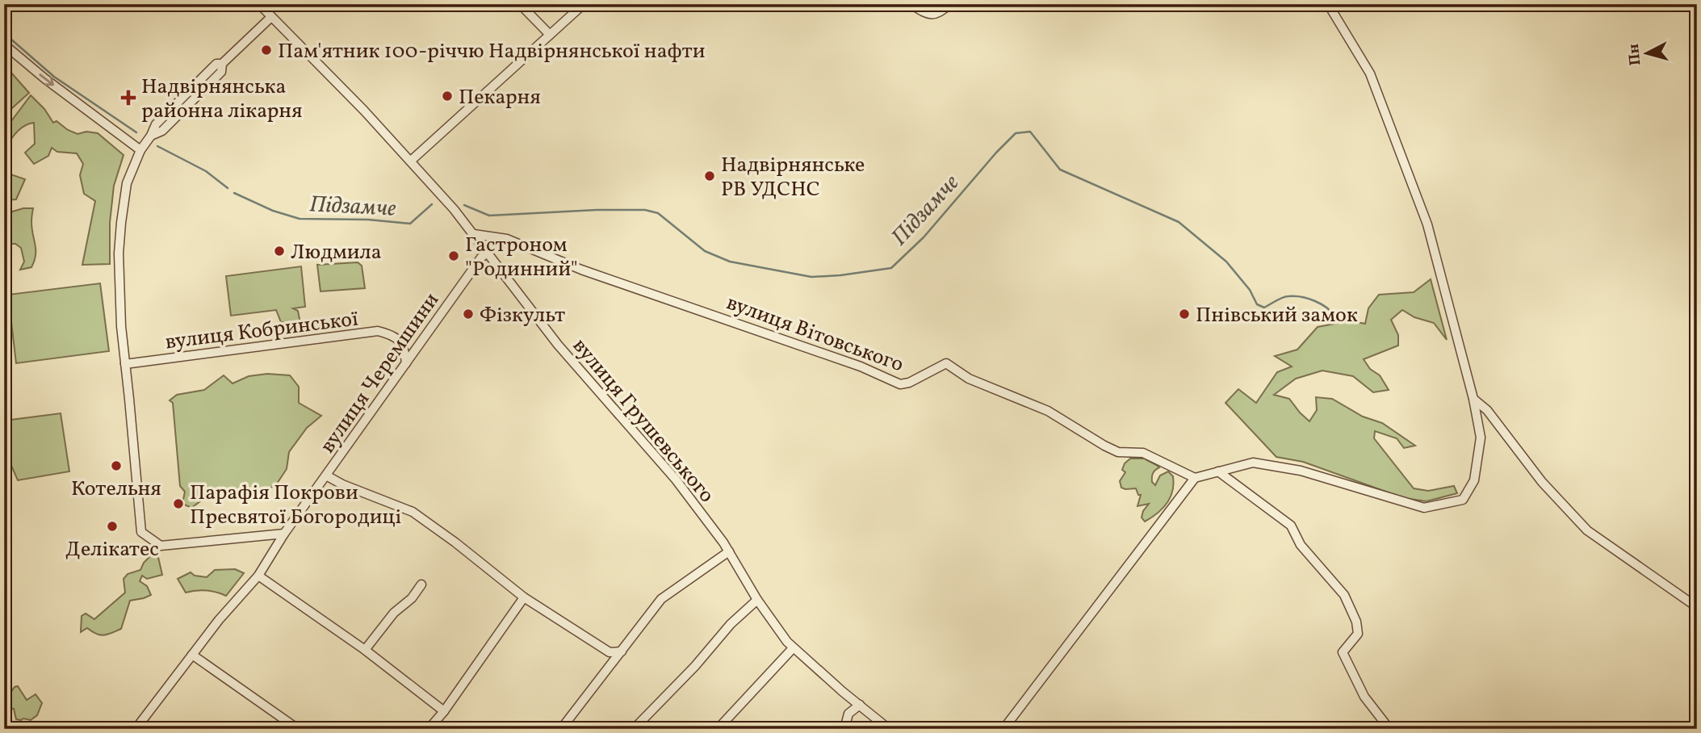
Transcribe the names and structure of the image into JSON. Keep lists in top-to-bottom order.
{
  "streets": {
    "street": [
      "вулиця Кобринської",
      "вулиця Вітовського",
      "вулиця Черемшини",
      "вулиця Грушевського"
    ]
  },
  "crossings": [
    ["вулиця Кобринської", "вулиця Черемшини"],
    ["вулиця Вітовського", "вулиця Грушевського"],
    ["вулиця Черемшини", "вулиця Грушевського"]
  ],
  "water": ["Підзамче"],
  "places": {
    "other": [
      "Пам'ятник 100-річчю Надвірнянської нафти",
      "Пекарня",
      "Надвірнянське РВ УДСНС",
      "Людмила",
      "Гастроном \"Родинний\"",
      "Фізкульт",
      "Пнівський замок",
      "Котельня",
      "Парафія Покрови Пресвятої Богородиці",
      "Делікатес"
    ],
    "health": ["Надвірнянська районна лікарня"]
  },
  "north": "left"
}
